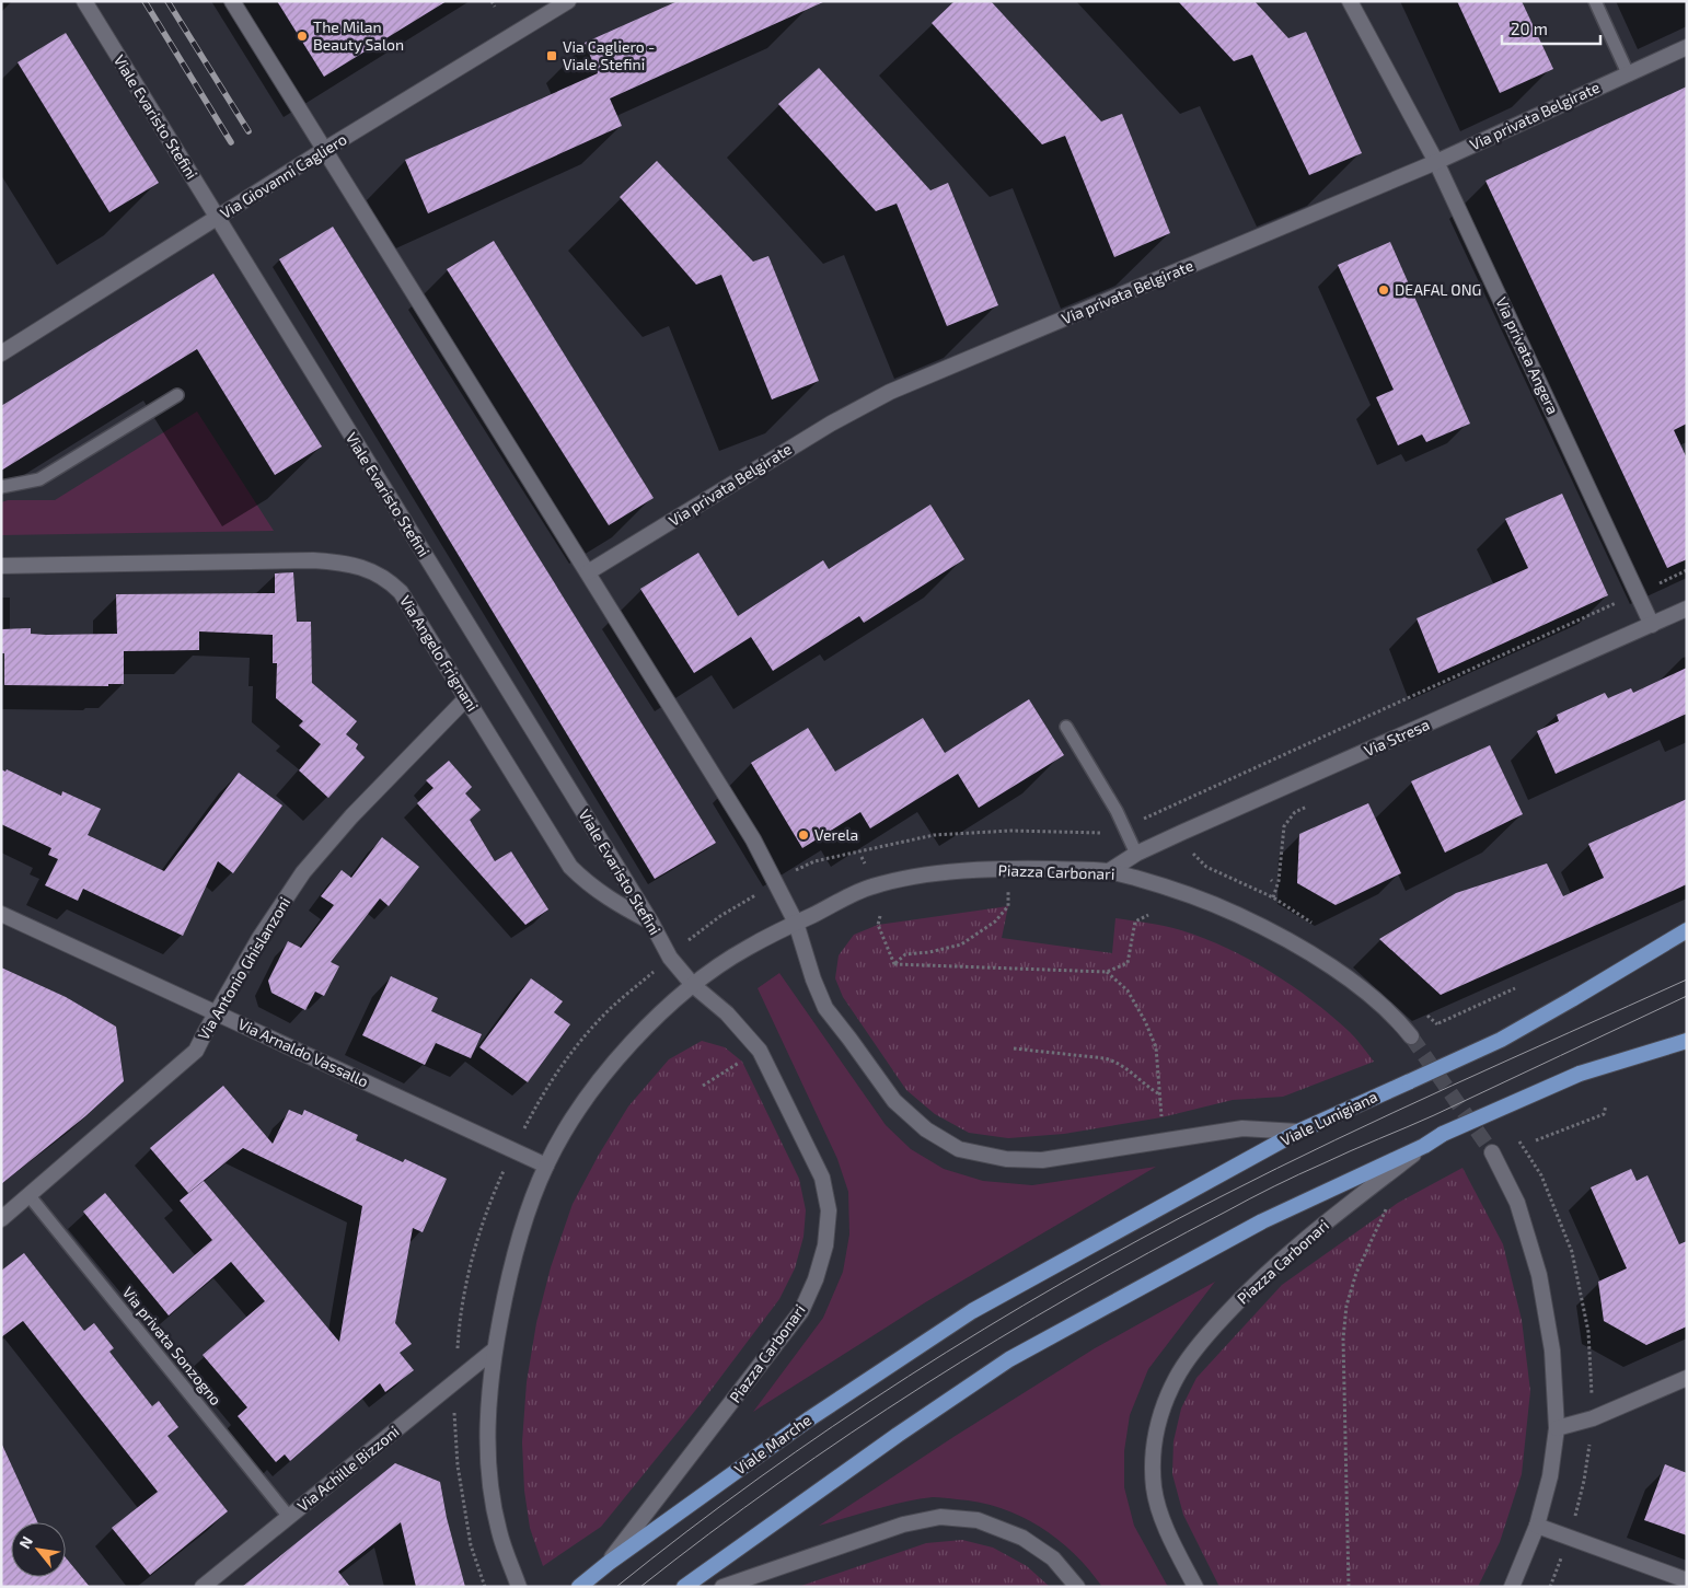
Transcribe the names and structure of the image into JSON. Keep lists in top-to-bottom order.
{
  "streets": {
    "main road": ["Viale Lunigiana", "Viale Marche"],
    "street": [
      "Via privata Belgirate",
      "Viale Evaristo Stefini",
      "Via Giovanni Cagliero",
      "Via privata Angera",
      "Via Angelo Frignani",
      "Via Stresa",
      "Piazza Carbonari",
      "Via Antonio Ghislanzoni",
      "Via Arnaldo Vassallo",
      "Via Achille Bizzoni"
    ],
    "lane": ["Via privata Sonzogno"]
  },
  "crossings": [
    ["Via privata Belgirate", "Via privata Angera"],
    ["Viale Evaristo Stefini", "Via Giovanni Cagliero"],
    ["Viale Evaristo Stefini", "Via Angelo Frignani"],
    ["Viale Evaristo Stefini", "Piazza Carbonari"],
    ["Via privata Angera", "Via Stresa"],
    ["Via Angelo Frignani", "Via Antonio Ghislanzoni"],
    ["Via Stresa", "Piazza Carbonari"],
    ["Piazza Carbonari", "Via Arnaldo Vassallo"],
    ["Piazza Carbonari", "Viale Marche"],
    ["Piazza Carbonari", "Via Achille Bizzoni"],
    ["Via Antonio Ghislanzoni", "Via Arnaldo Vassallo"],
    ["Via Antonio Ghislanzoni", "Via privata Sonzogno"],
    ["Viale Lunigiana", "Viale Marche"],
    ["Via privata Sonzogno", "Via Achille Bizzoni"]
  ],
  "places": {
    "other": ["The Milan Beauty Salon", "DEAFAL ONG", "Verela"],
    "transit": ["Via Cagliero - Viale Stefini"]
  },
  "scale_bar": "20 m",
  "north": "top left"
}
